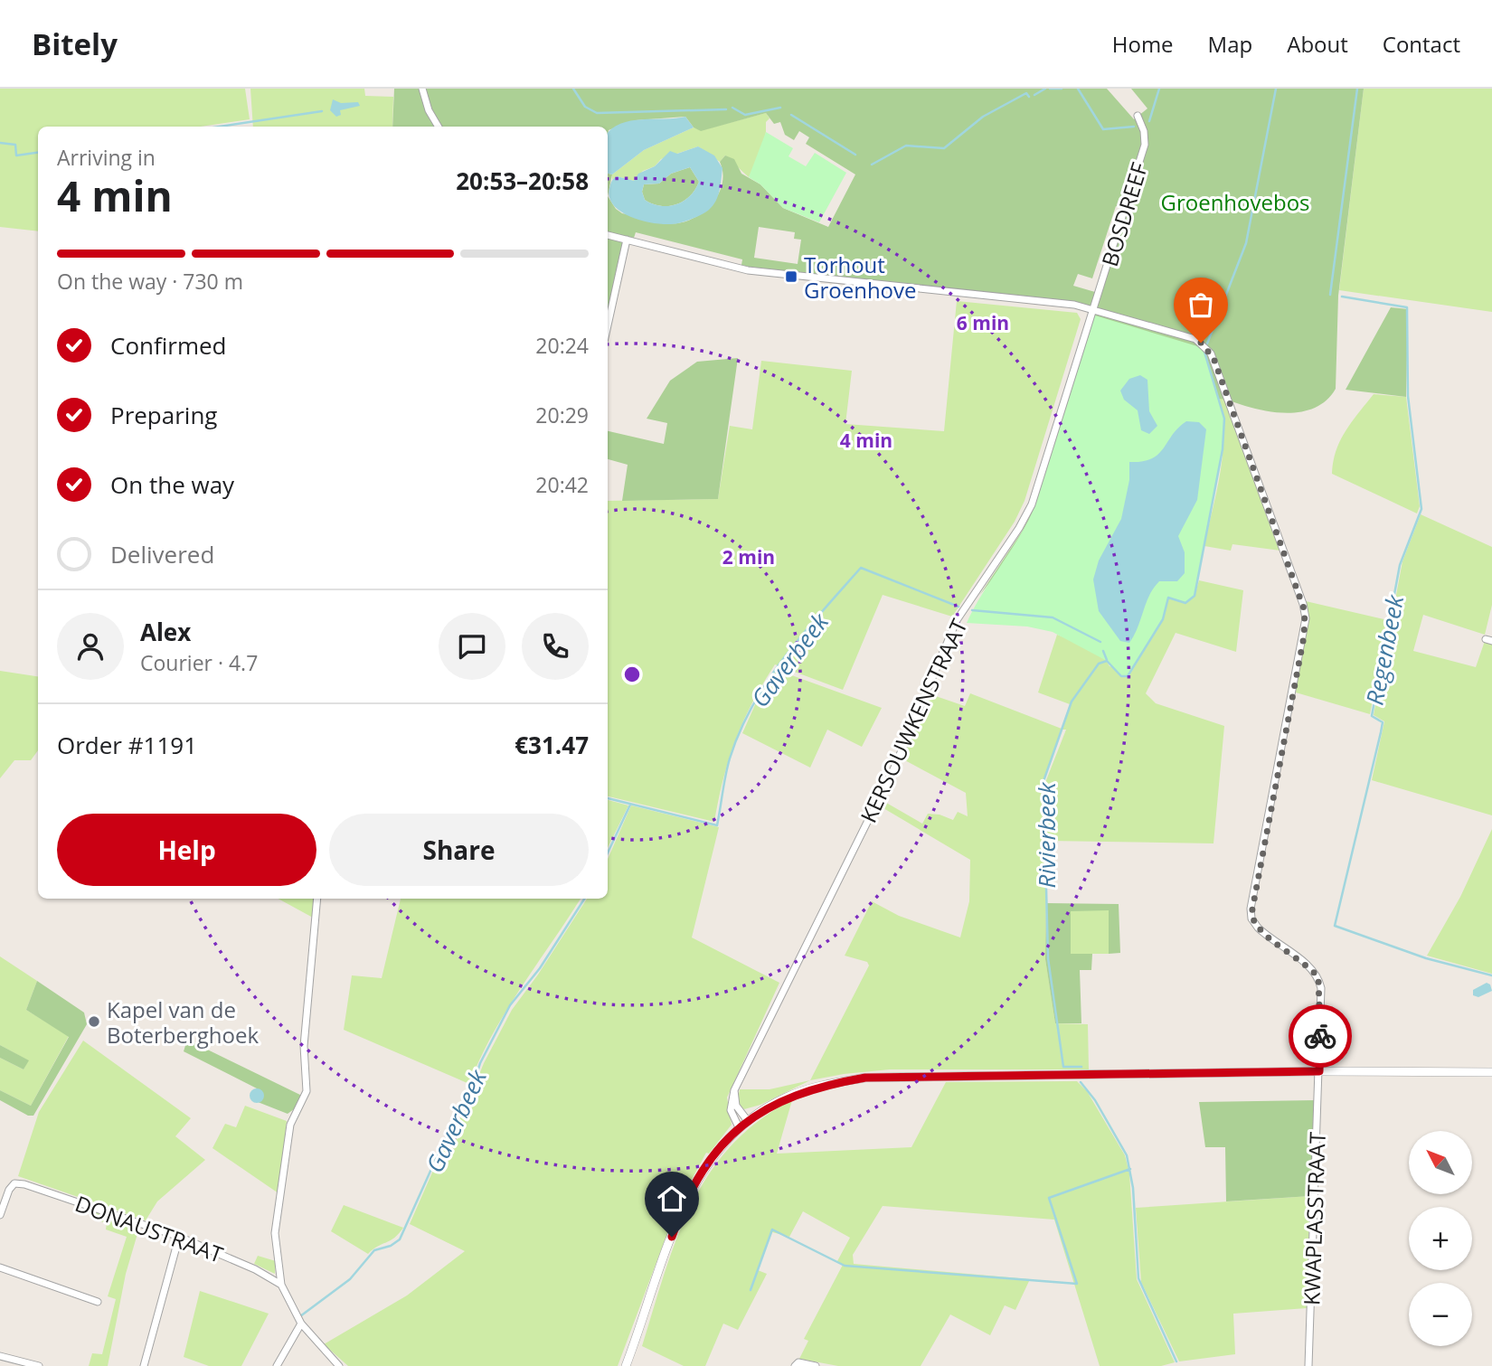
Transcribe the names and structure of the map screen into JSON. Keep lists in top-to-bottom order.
{
  "streets": {
    "street": [
      "BOSDREEF",
      "KERSOUWKENSTRAAT",
      "KWAPLASSTRAAT",
      "DONAUSTRAAT"
    ]
  },
  "crossings": [
    ["BOSDREEF", "KERSOUWKENSTRAAT"]
  ],
  "water": ["Regenbeek", "Gaverbeek", "Rivierbeek"],
  "parks": ["Groenhovebos"],
  "places": {
    "transit": ["Torhout Groenhove"],
    "other": ["Kapel van de Boterberghoek"]
  },
  "north": "top left",
  "page": {
    "header": "Bitely",
    "nav": [
      "Home",
      "Map",
      "About",
      "Contact"
    ],
    "heading": ["4 min", "Arriving in", "20:53–20:58"],
    "panel": [
      "Alex",
      "Courier · 4.7",
      "Order #1191",
      "€31.47"
    ],
    "bar": "On the way · 730 m",
    "list": [
      ["Confirmed", "20:24"],
      ["Preparing", "20:29"],
      ["On the way", "20:42"],
      "Delivered"
    ],
    "buttons": ["Help", "Share"],
    "map_buttons": ["+", "−"]
  },
  "rings": ["6 min", "4 min", "2 min"]
}
